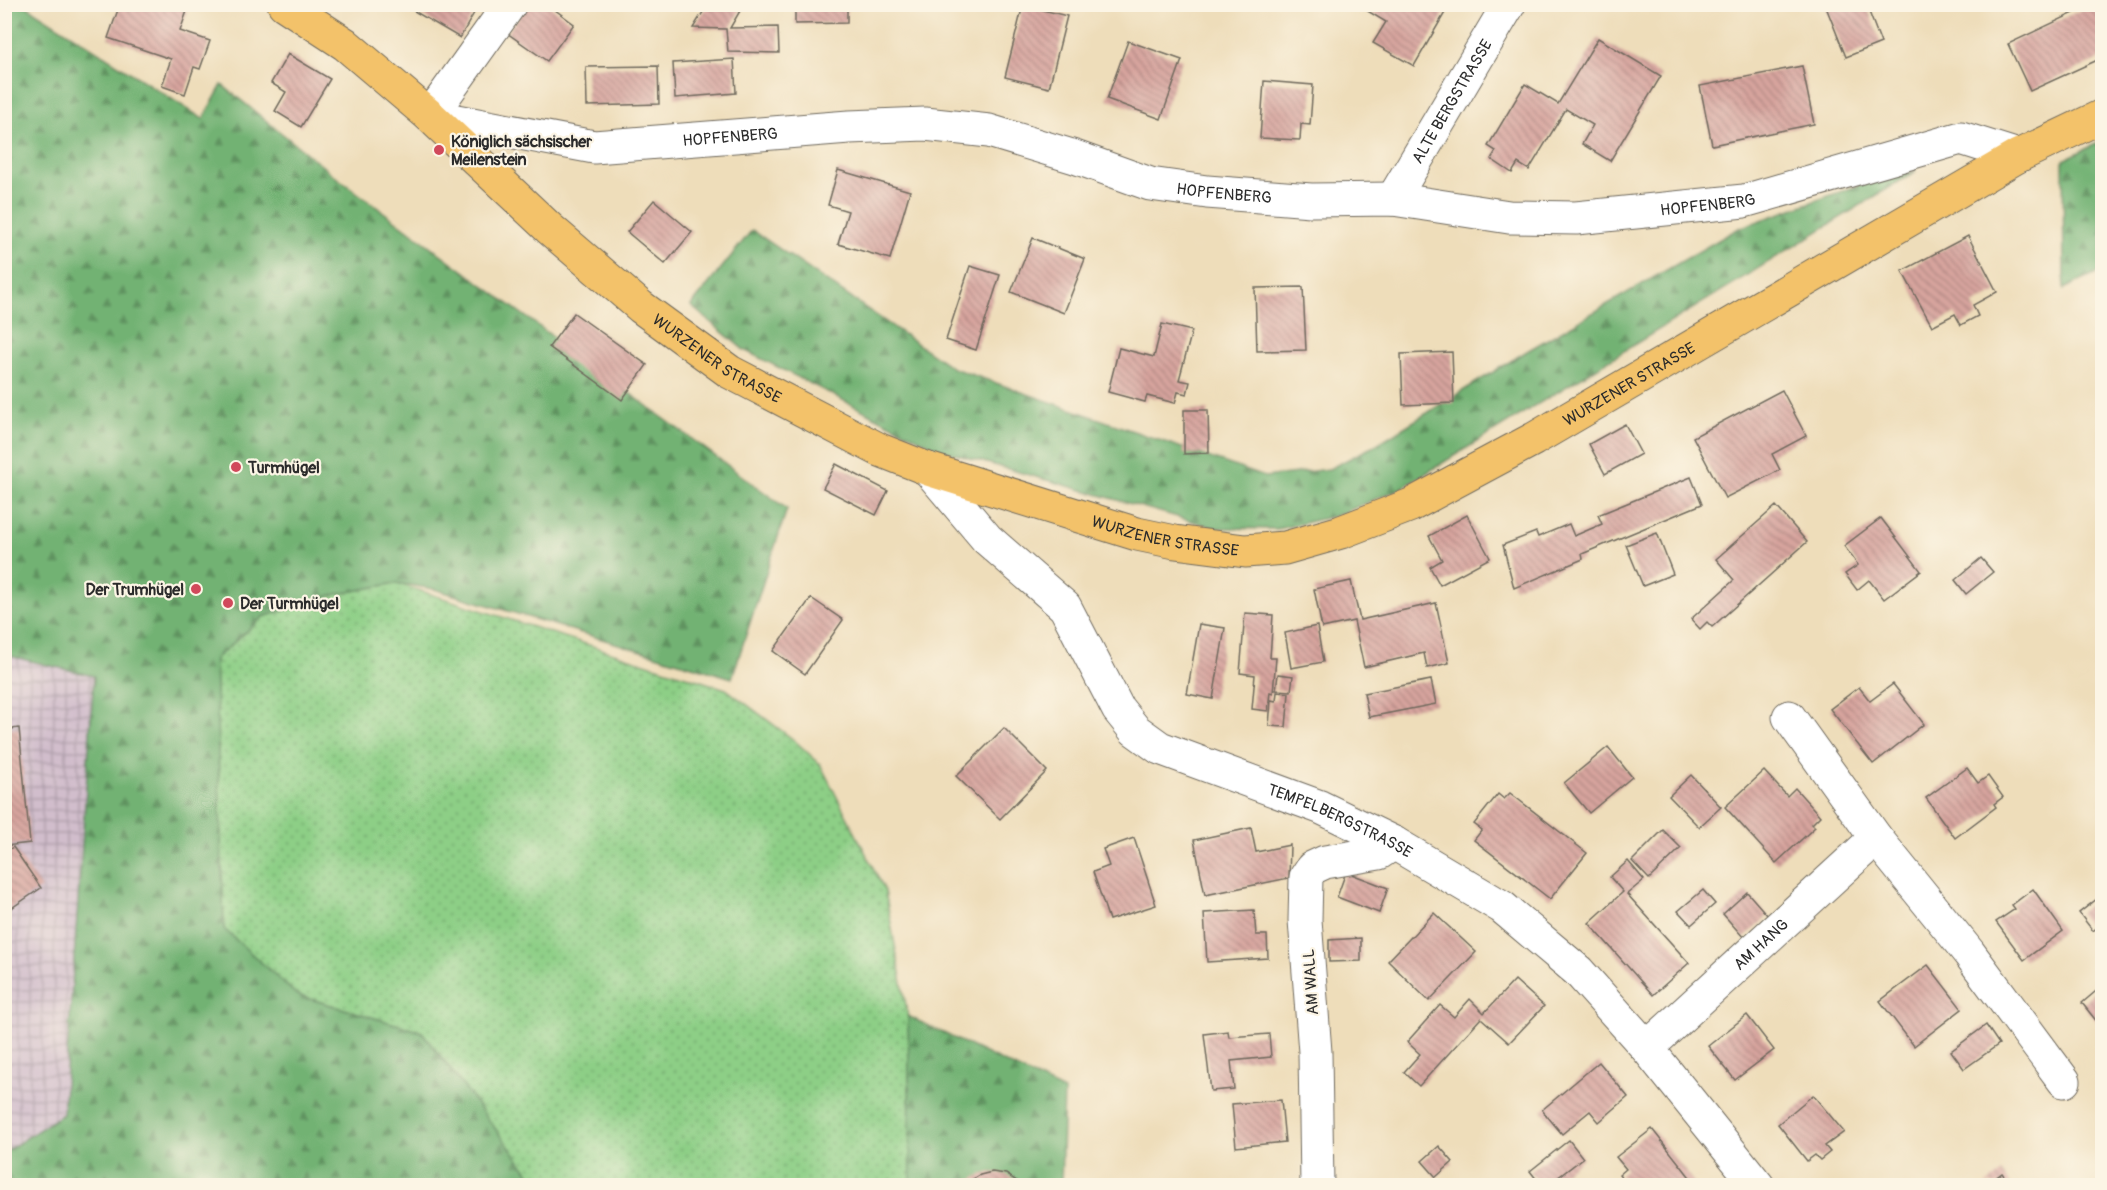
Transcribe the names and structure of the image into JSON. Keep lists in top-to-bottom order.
{
  "streets": {
    "main road": ["WURZENER STRASSE"],
    "street": [
      "ALTE BERGSTRASSE",
      "HOPFENBERG",
      "TEMPELBERGSTRASSE",
      "AM HANG",
      "AM WALL"
    ]
  },
  "crossings": [
    ["ALTE BERGSTRASSE", "HOPFENBERG"],
    ["HOPFENBERG", "WURZENER STRASSE"],
    ["WURZENER STRASSE", "TEMPELBERGSTRASSE"],
    ["TEMPELBERGSTRASSE", "AM HANG"],
    ["TEMPELBERGSTRASSE", "AM WALL"]
  ],
  "places": [
    "Königlich sächsischer Meilenstein",
    "Turmhügel",
    "Der Trumhügel",
    "Der Turmhügel"
  ]
}
